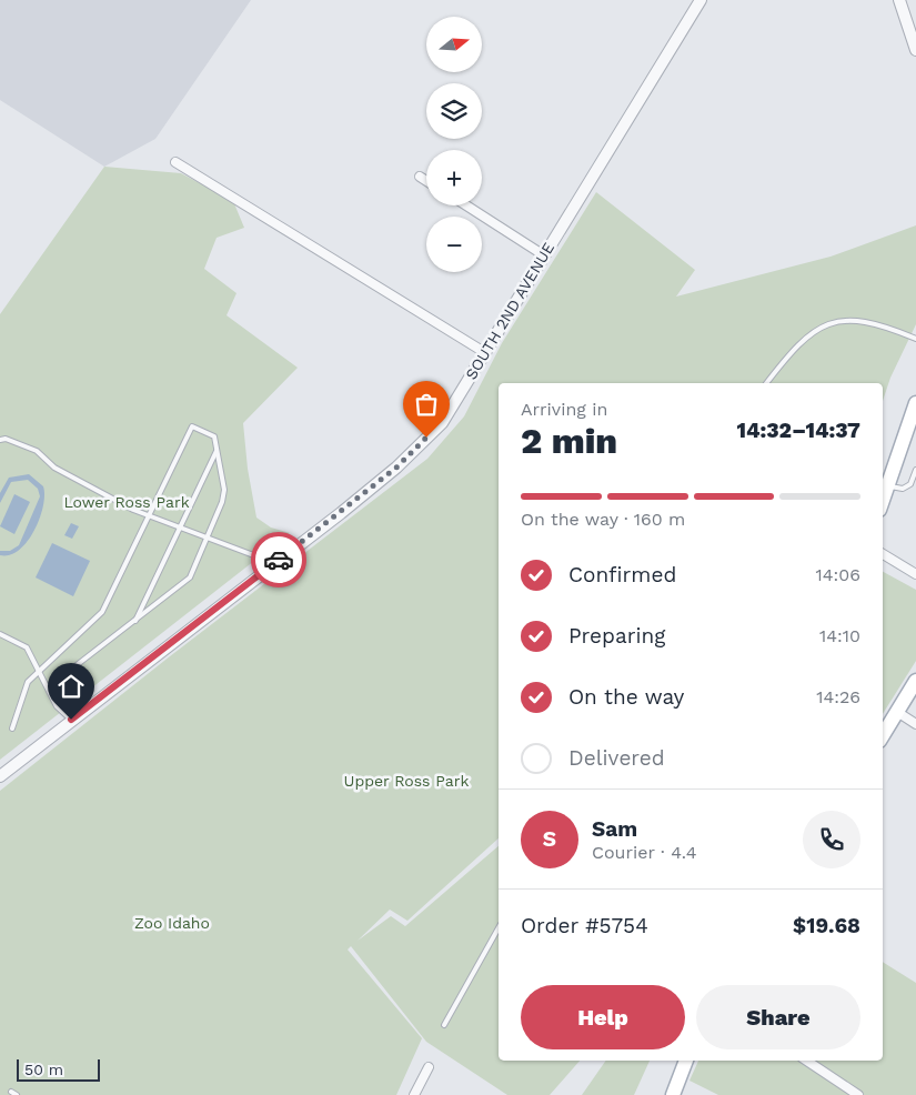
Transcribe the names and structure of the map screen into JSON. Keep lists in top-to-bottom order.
{
  "streets": {
    "street": ["SOUTH 2ND AVENUE"]
  },
  "parks": ["Lower Ross Park", "Upper Ross Park", "Zoo Idaho"],
  "scale_bar": "50 m",
  "north": "right",
  "page": {
    "map_buttons": ["+", "−"],
    "heading": ["2 min", "Arriving in", "14:32–14:37"],
    "panel": [
      "Sam",
      "Courier · 4.4",
      "Order #5754",
      "$19.68"
    ],
    "bar": "On the way · 160 m",
    "list": [
      ["Confirmed", "14:06"],
      ["Preparing", "14:10"],
      ["On the way", "14:26"],
      "Delivered"
    ],
    "round": "S",
    "buttons": ["Help", "Share"],
    "scale": "50 m"
  }
}
